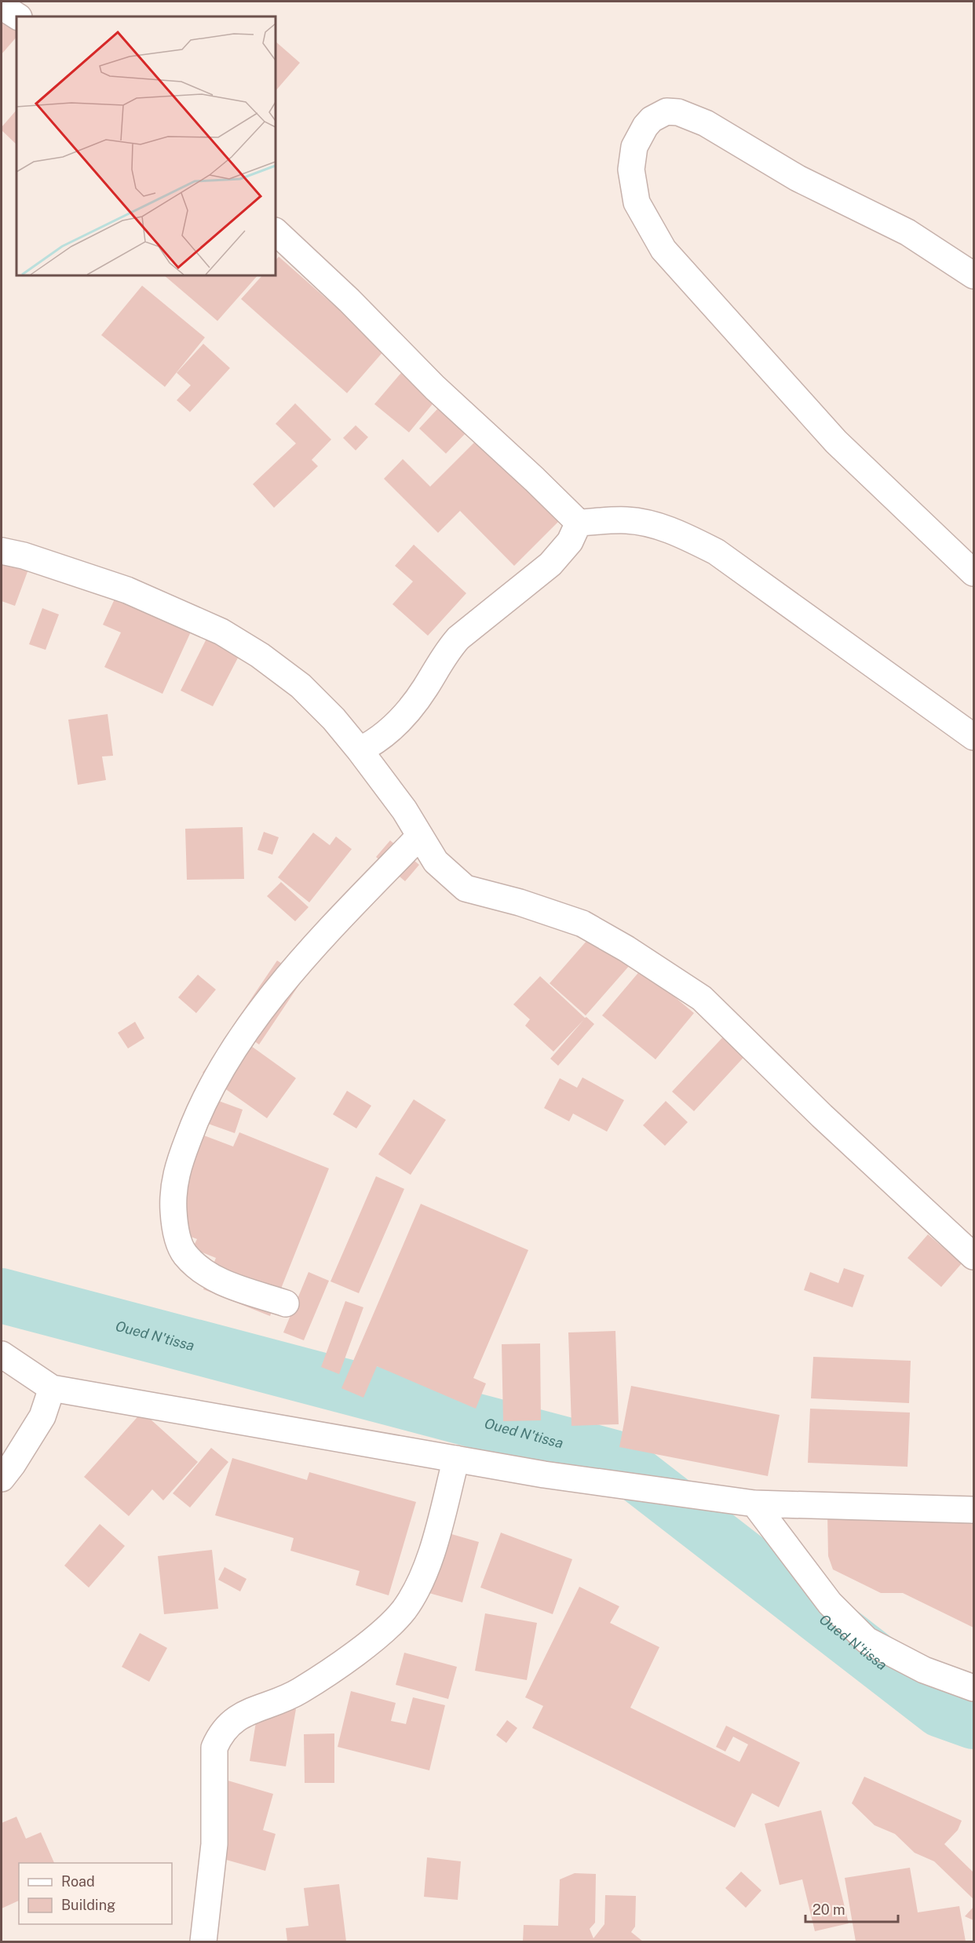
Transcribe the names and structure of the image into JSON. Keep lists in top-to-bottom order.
{
  "water": ["Oued N'tissa"],
  "legend": ["Road", "Building"],
  "scale_bar": "20 m"
}
